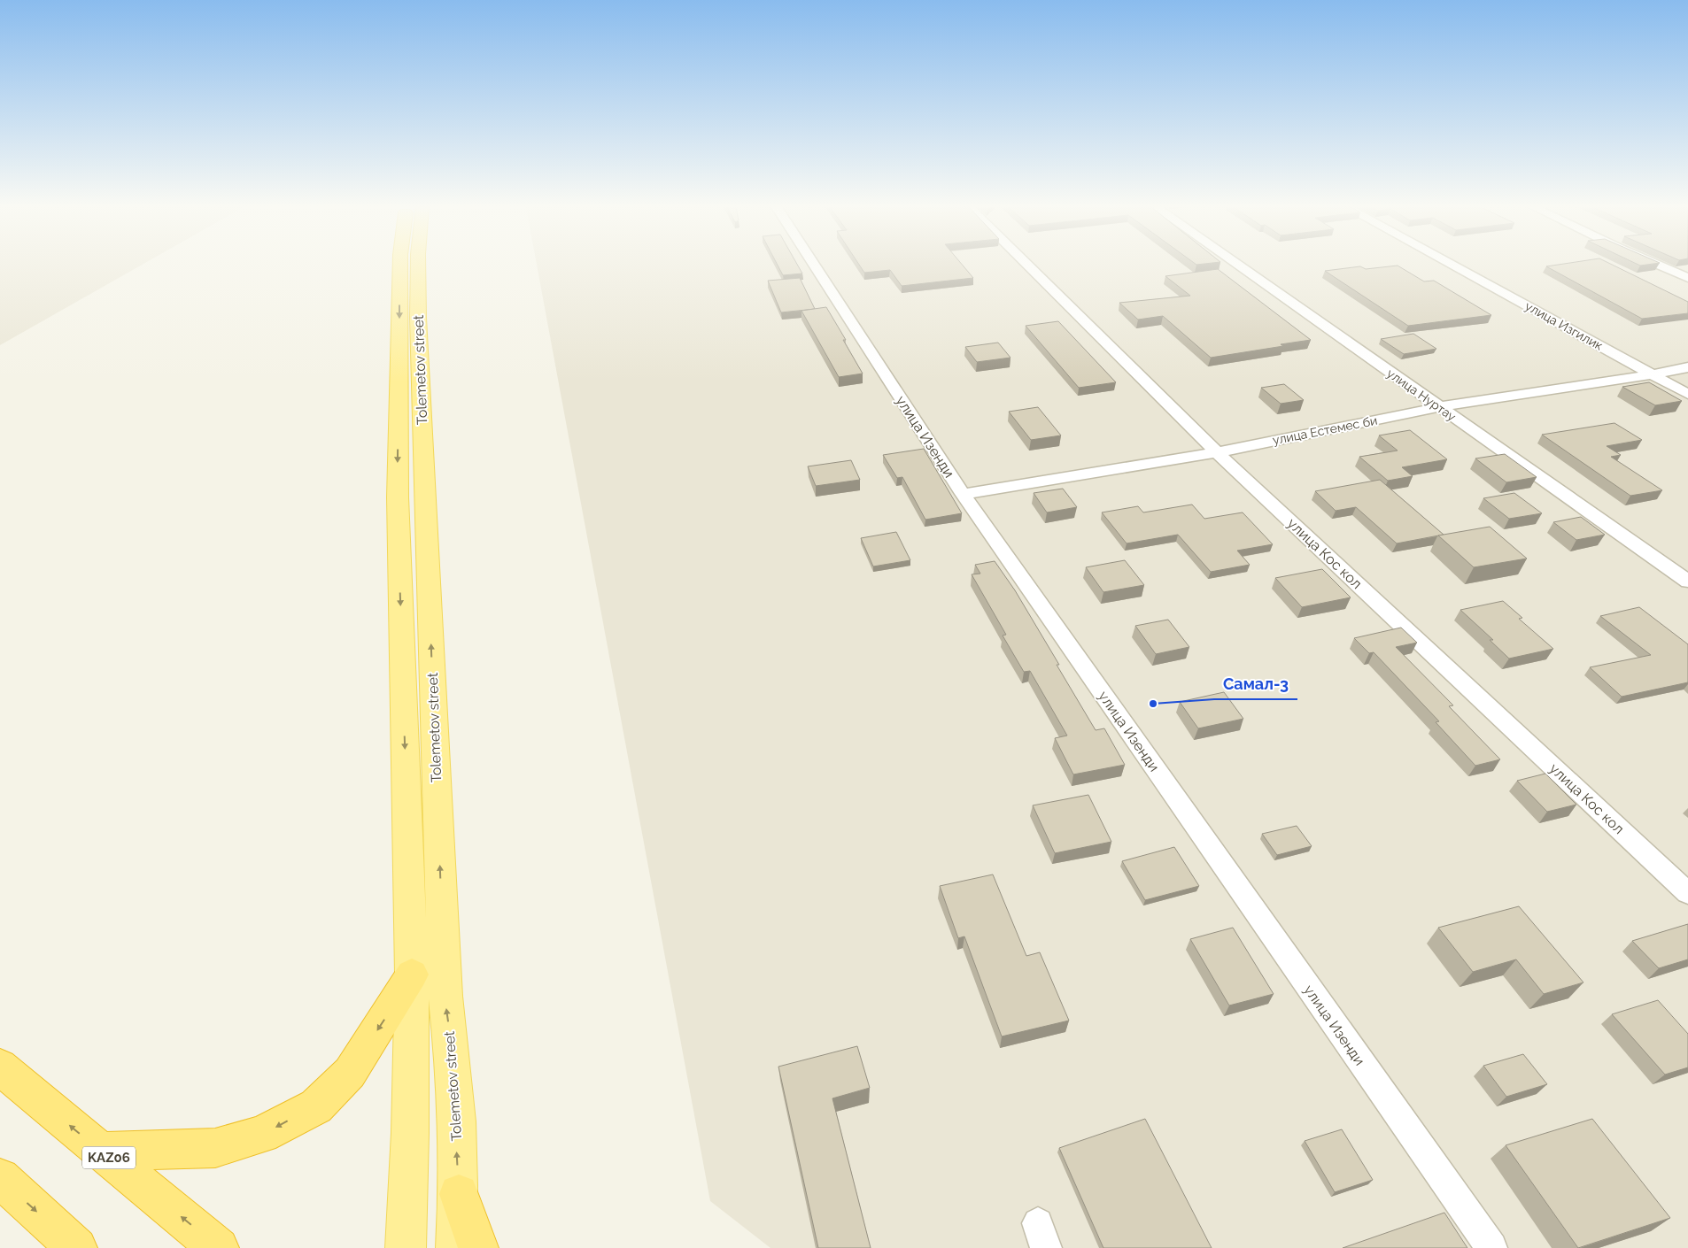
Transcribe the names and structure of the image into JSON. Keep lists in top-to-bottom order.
{
  "streets": {
    "highway": ["KАZ06"],
    "main road": ["Tolemetov street"],
    "street": [
      "улица Изгилик",
      "улица Нуртау",
      "улица Естемес би",
      "улица Изенди",
      "улица Кос кол"
    ]
  },
  "crossings": [
    ["улица Изгилик", "улица Естемес би"],
    ["улица Нуртау", "улица Естемес би"],
    ["улица Естемес би", "улица Изенди"],
    ["улица Естемес би", "улица Кос кол"]
  ],
  "places": ["Самал-3"]
}
